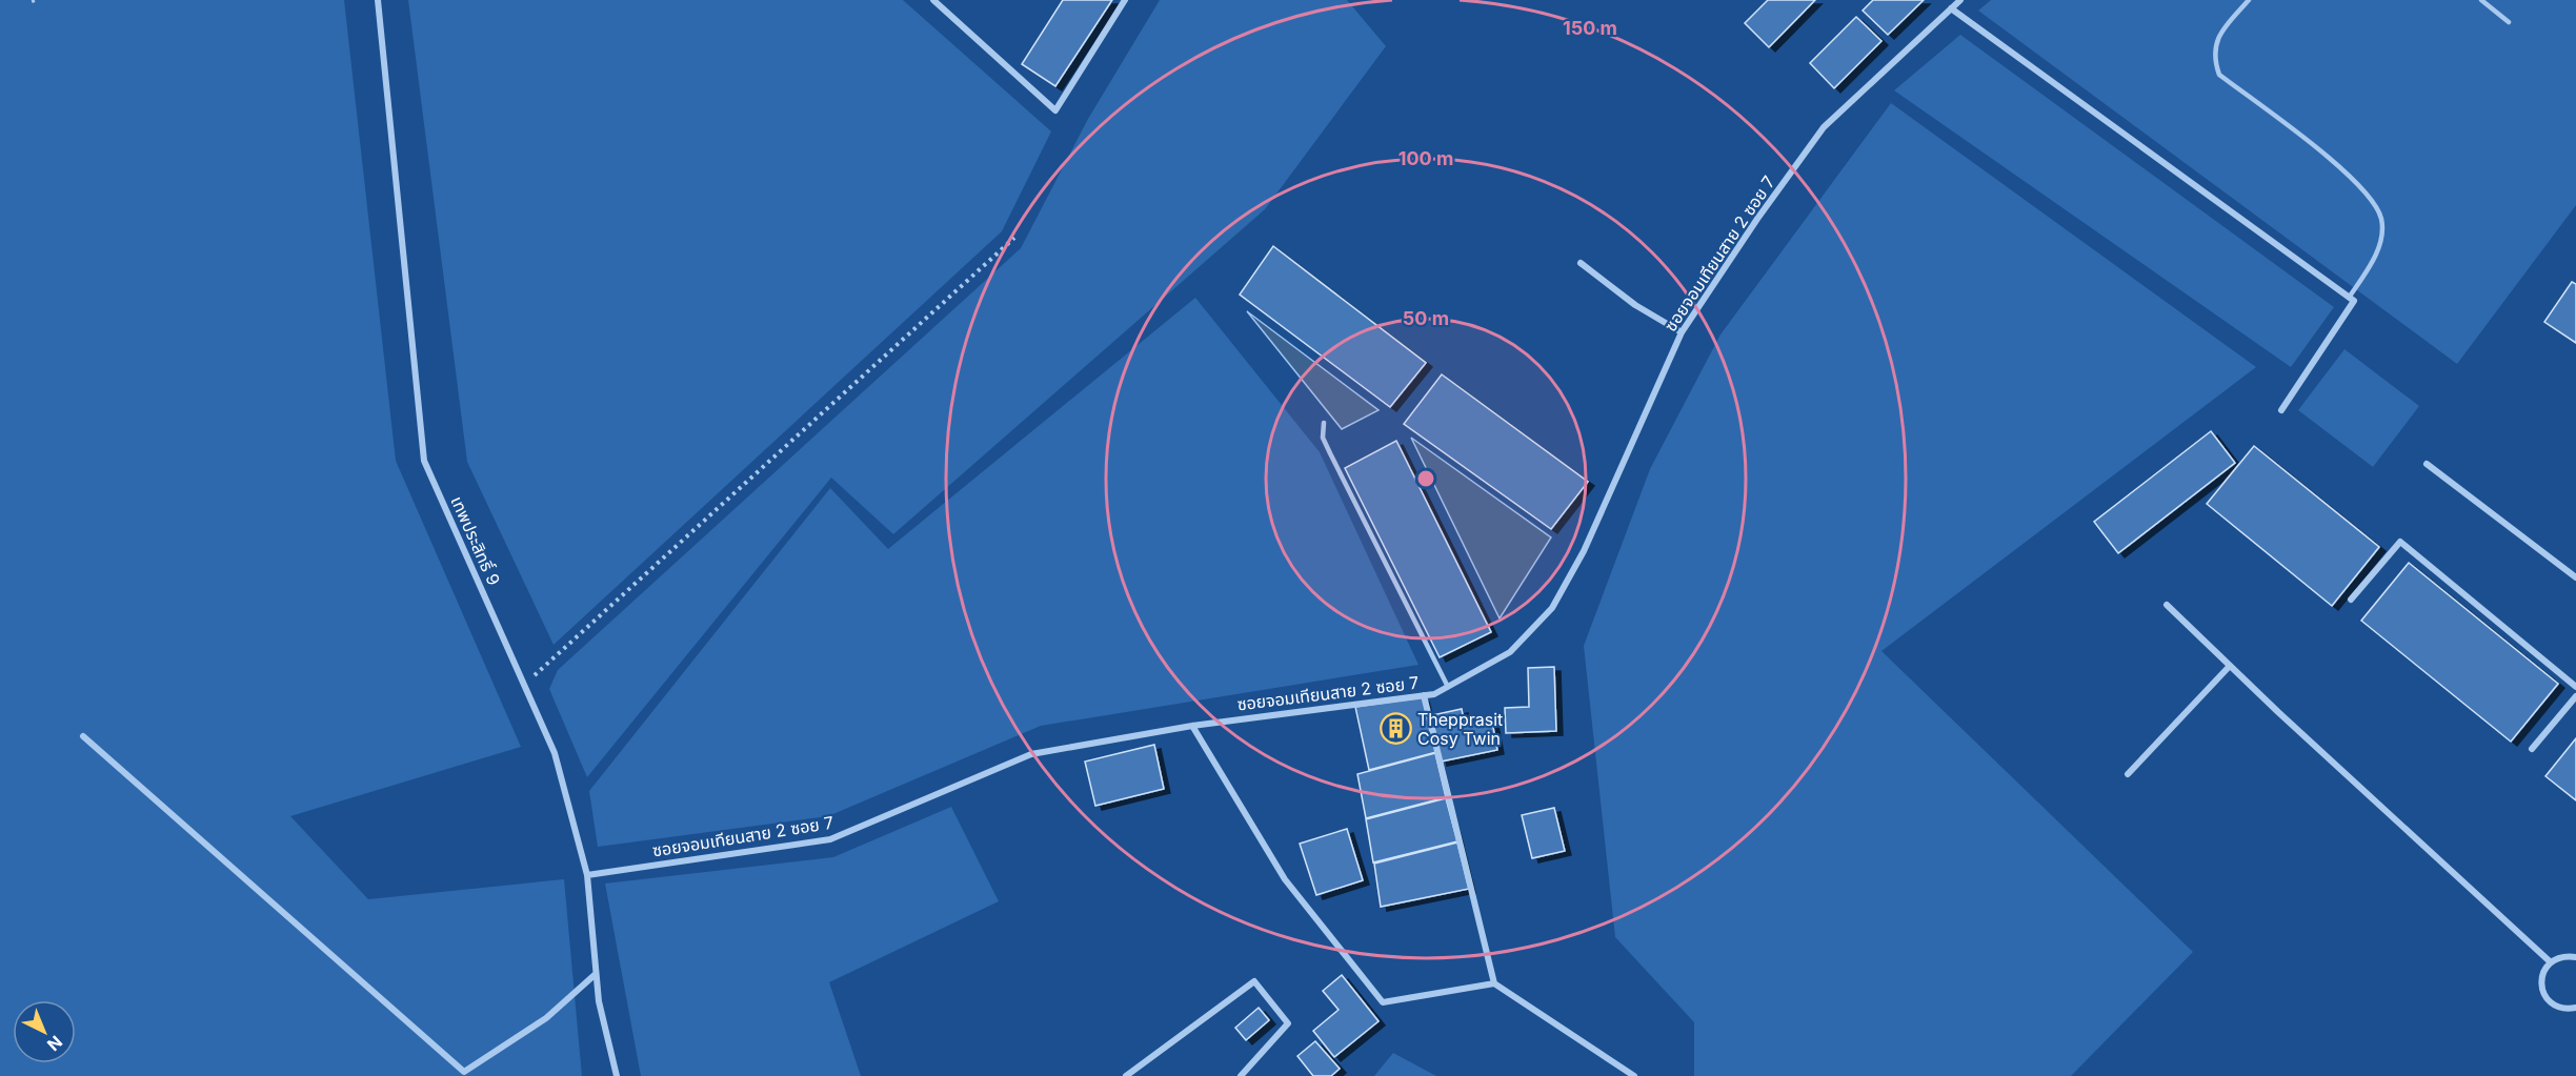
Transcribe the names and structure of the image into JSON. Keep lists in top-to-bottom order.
{
  "streets": {
    "street": ["ซอยจอมเทียนสาย 2 ซอย 7", "เทพประสิทธิ์ 9"]
  },
  "crossings": [
    ["ซอยจอมเทียนสาย 2 ซอย 7", "เทพประสิทธิ์ 9"]
  ],
  "places": {
    "building": ["Thepprasit Cosy Twin"]
  },
  "north": "bottom right",
  "rings": ["150 m", "100 m", "50 m"]
}
